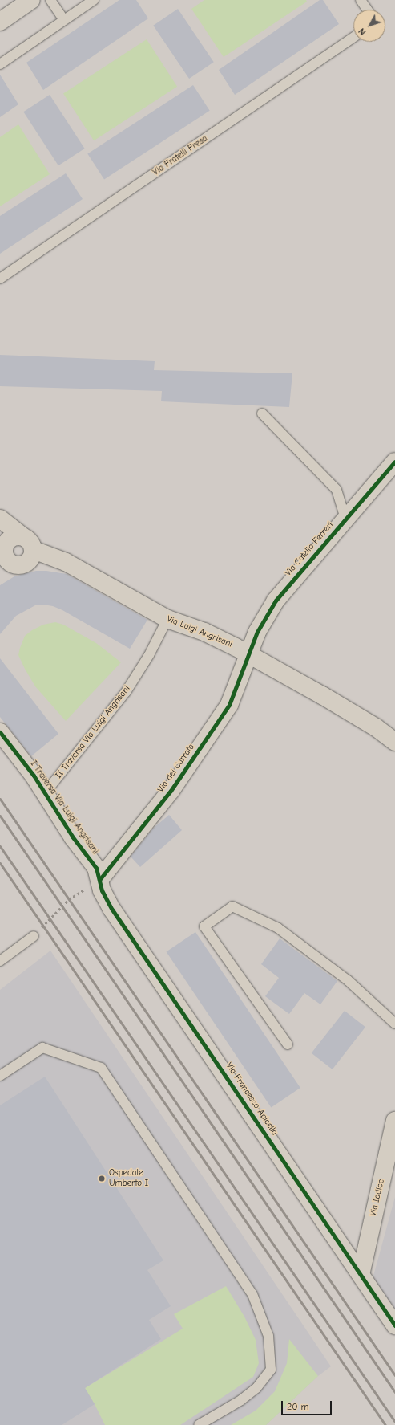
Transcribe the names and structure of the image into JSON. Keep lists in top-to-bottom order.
{
  "streets": {
    "street": [
      "Via Catello Ferreri",
      "Via Luigi Angrisani",
      "Via dei Carrafa",
      "I Traversa Via Luigi Angrisani",
      "Via Francesco Apicella",
      "Via Iodice"
    ],
    "lane": ["Via Fratelli Fresa", "II Traversa Via Luigi Angrisani"]
  },
  "crossings": [
    ["Via Catello Ferreri", "Via Luigi Angrisani"],
    ["Via Catello Ferreri", "Via dei Carrafa"],
    ["Via Luigi Angrisani", "II Traversa Via Luigi Angrisani"],
    ["Via Luigi Angrisani", "Via dei Carrafa"],
    ["II Traversa Via Luigi Angrisani", "I Traversa Via Luigi Angrisani"],
    ["Via dei Carrafa", "I Traversa Via Luigi Angrisani"],
    ["Via dei Carrafa", "Via Francesco Apicella"],
    ["I Traversa Via Luigi Angrisani", "Via Francesco Apicella"],
    ["Via Francesco Apicella", "Via Iodice"]
  ],
  "places": ["Ospedale Umberto I"],
  "scale_bar": "20 m",
  "north": "bottom left"
}
